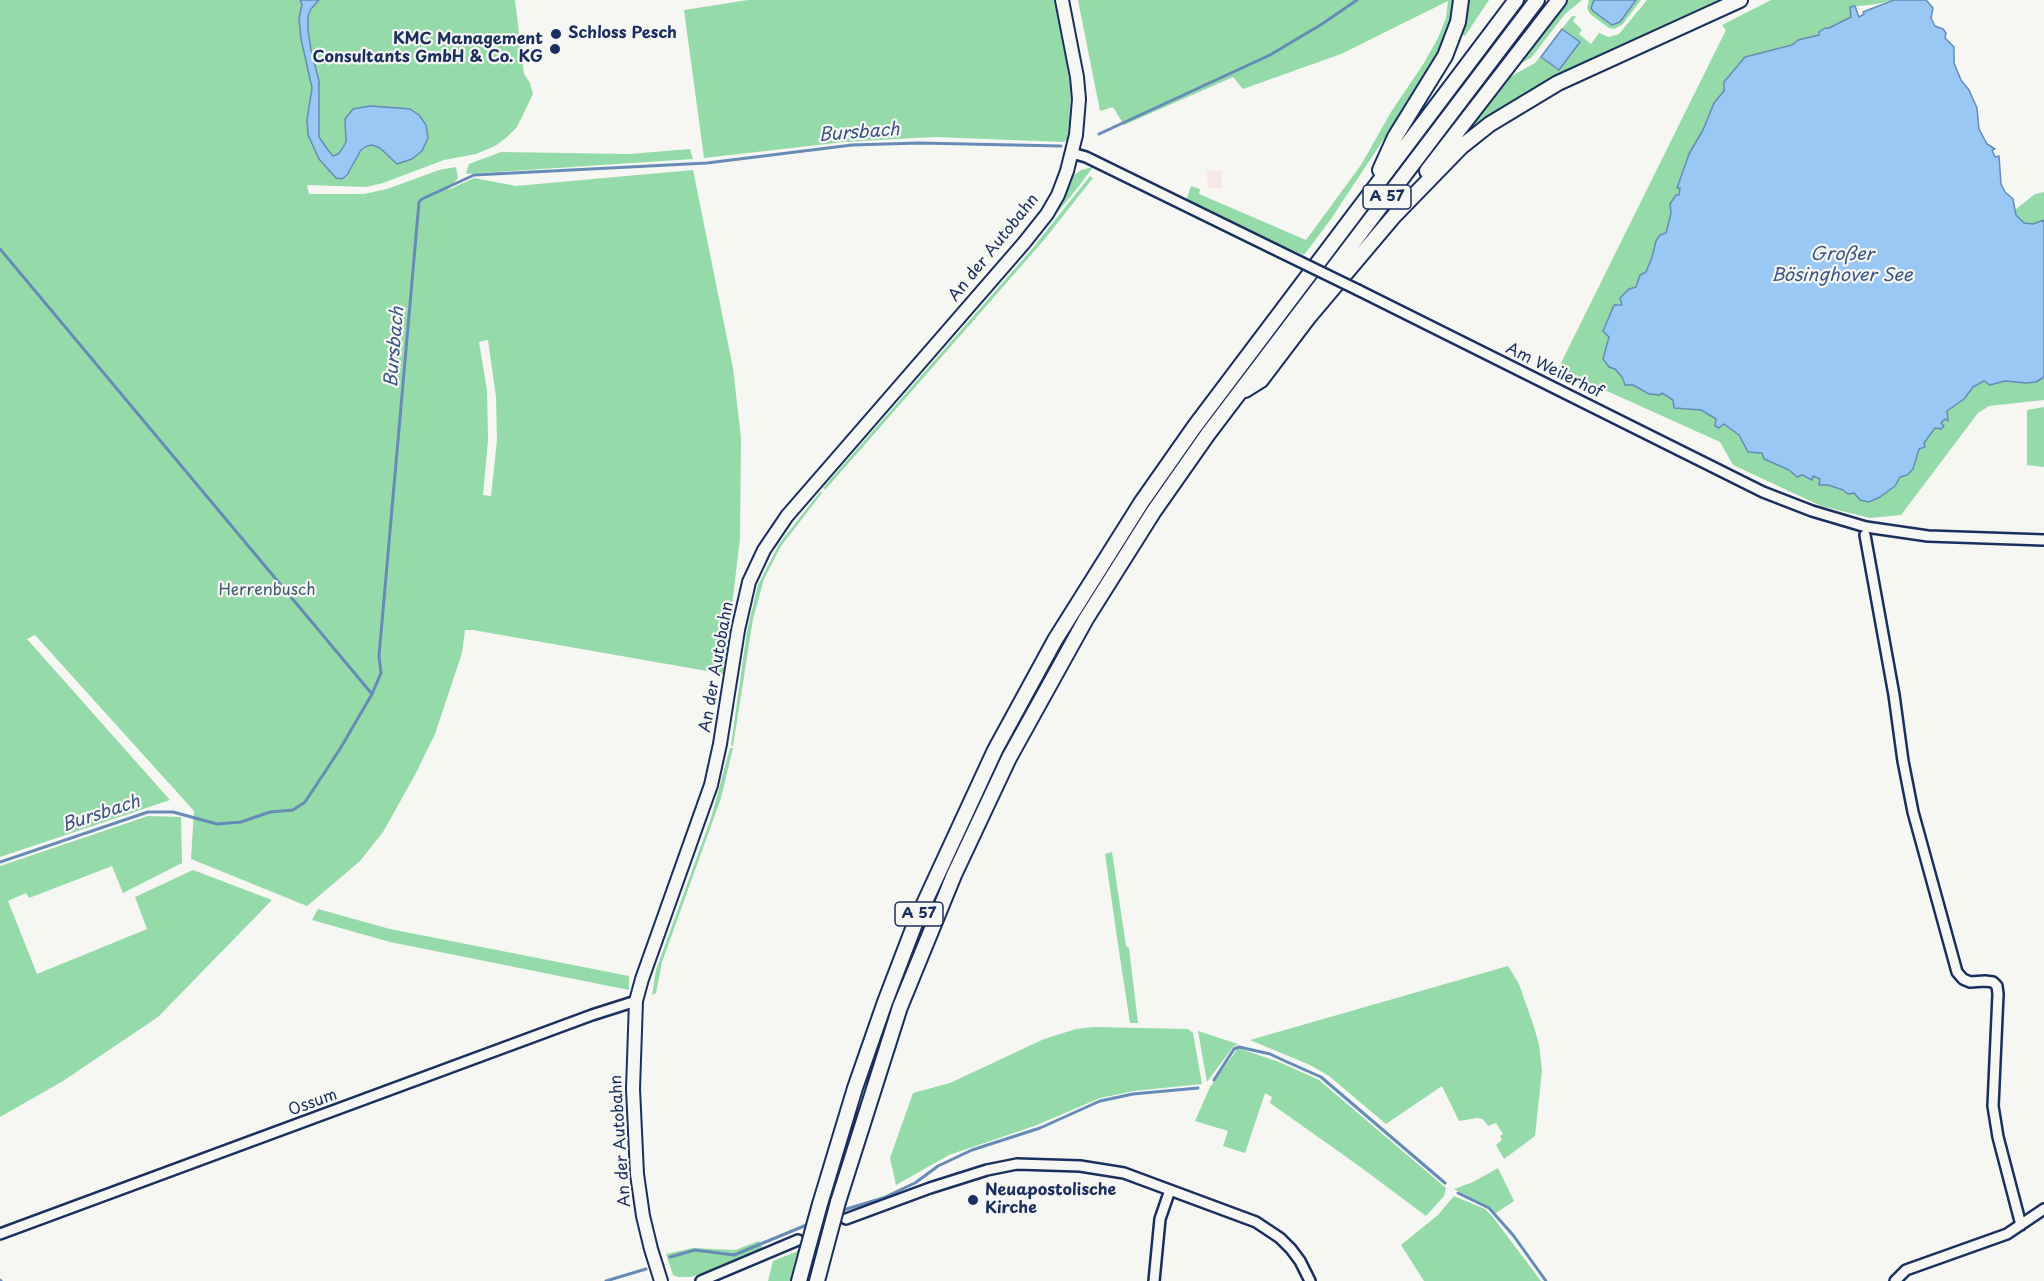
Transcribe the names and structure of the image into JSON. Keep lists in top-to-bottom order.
{
  "streets": {
    "highway": ["A 57"],
    "main road": ["An der Autobahn"],
    "street": ["Am Weilerhof", "Ossum"]
  },
  "crossings": [
    ["An der Autobahn", "Am Weilerhof"],
    ["An der Autobahn", "Ossum"]
  ],
  "water": ["Bursbach", "Großer Bösinghover See"],
  "parks": ["Herrenbusch"],
  "places": ["Schloss Pesch", "KMC Management Consultants GmbH & Co. KG", "Neuapostolische Kirche"]
}
